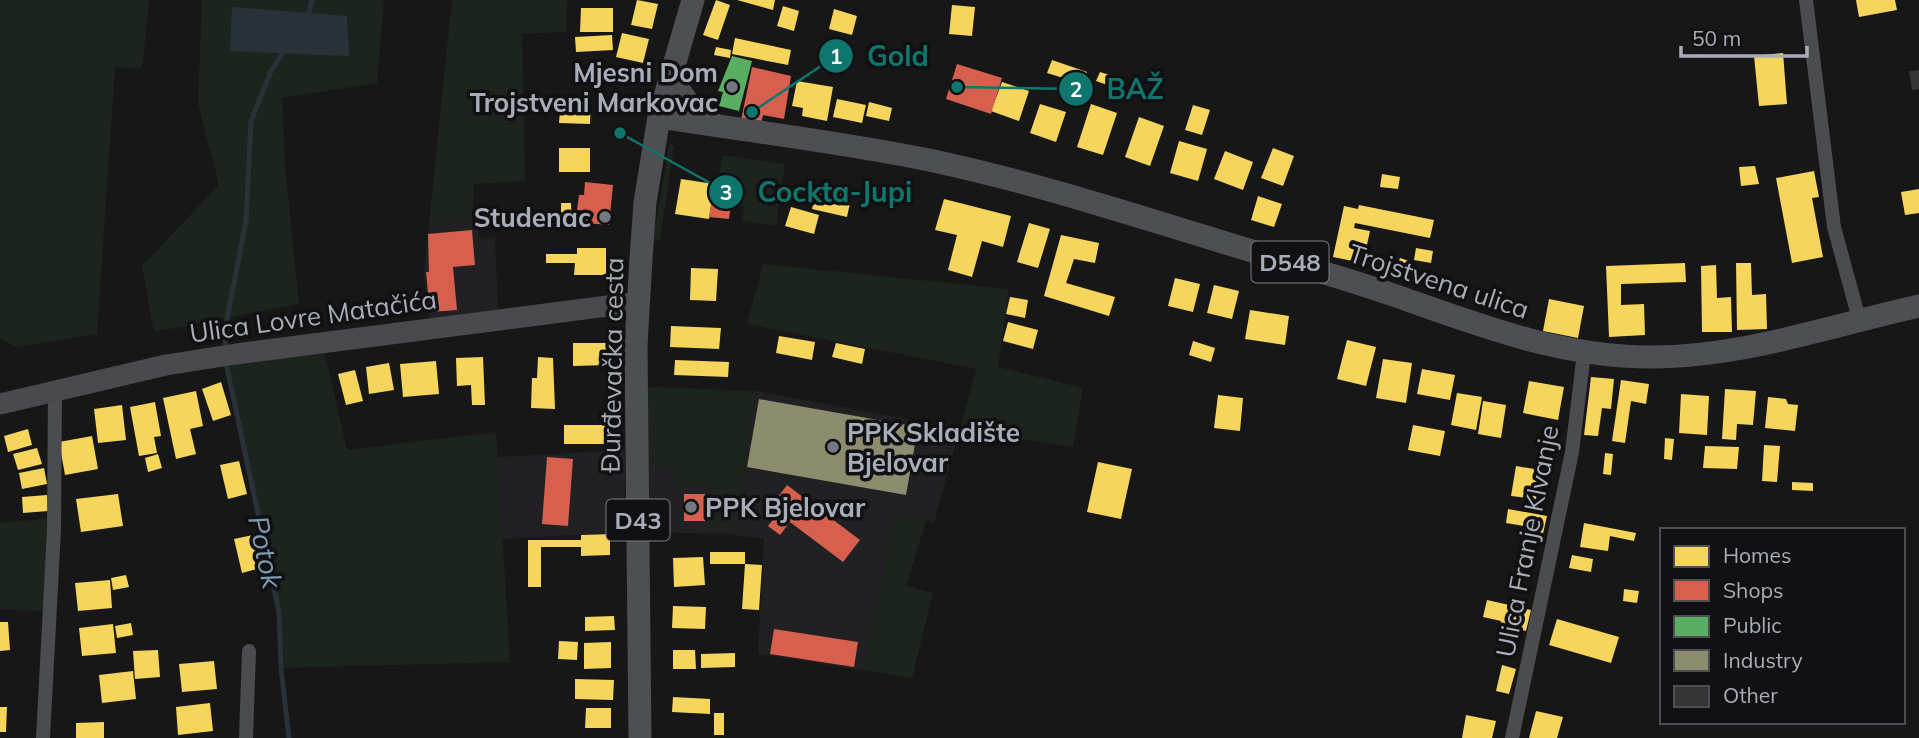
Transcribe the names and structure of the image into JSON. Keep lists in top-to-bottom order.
{
  "streets": {
    "main road": [
      "D548",
      "Trojstvena ulica",
      "Ulica Lovre Matačića",
      "Đurđevačka cesta",
      "D43"
    ],
    "street": ["Ulica Franje Klvanje"]
  },
  "crossings": [
    ["Trojstvena ulica", "Đurđevačka cesta"],
    ["Trojstvena ulica", "Ulica Franje Klvanje"],
    ["Ulica Lovre Matačića", "Đurđevačka cesta"]
  ],
  "water": ["Potok"],
  "places": [
    "Mjesni Dom Trojstveni Markovac",
    "BAŽ",
    "Gold",
    "Cockta-Jupi",
    "Studenac",
    "PPK Skladište Bjelovar",
    "PPK Bjelovar"
  ],
  "legend": [
    "Homes",
    "Shops",
    "Public",
    "Industry",
    "Other"
  ],
  "scale_bar": "50 m"
}
